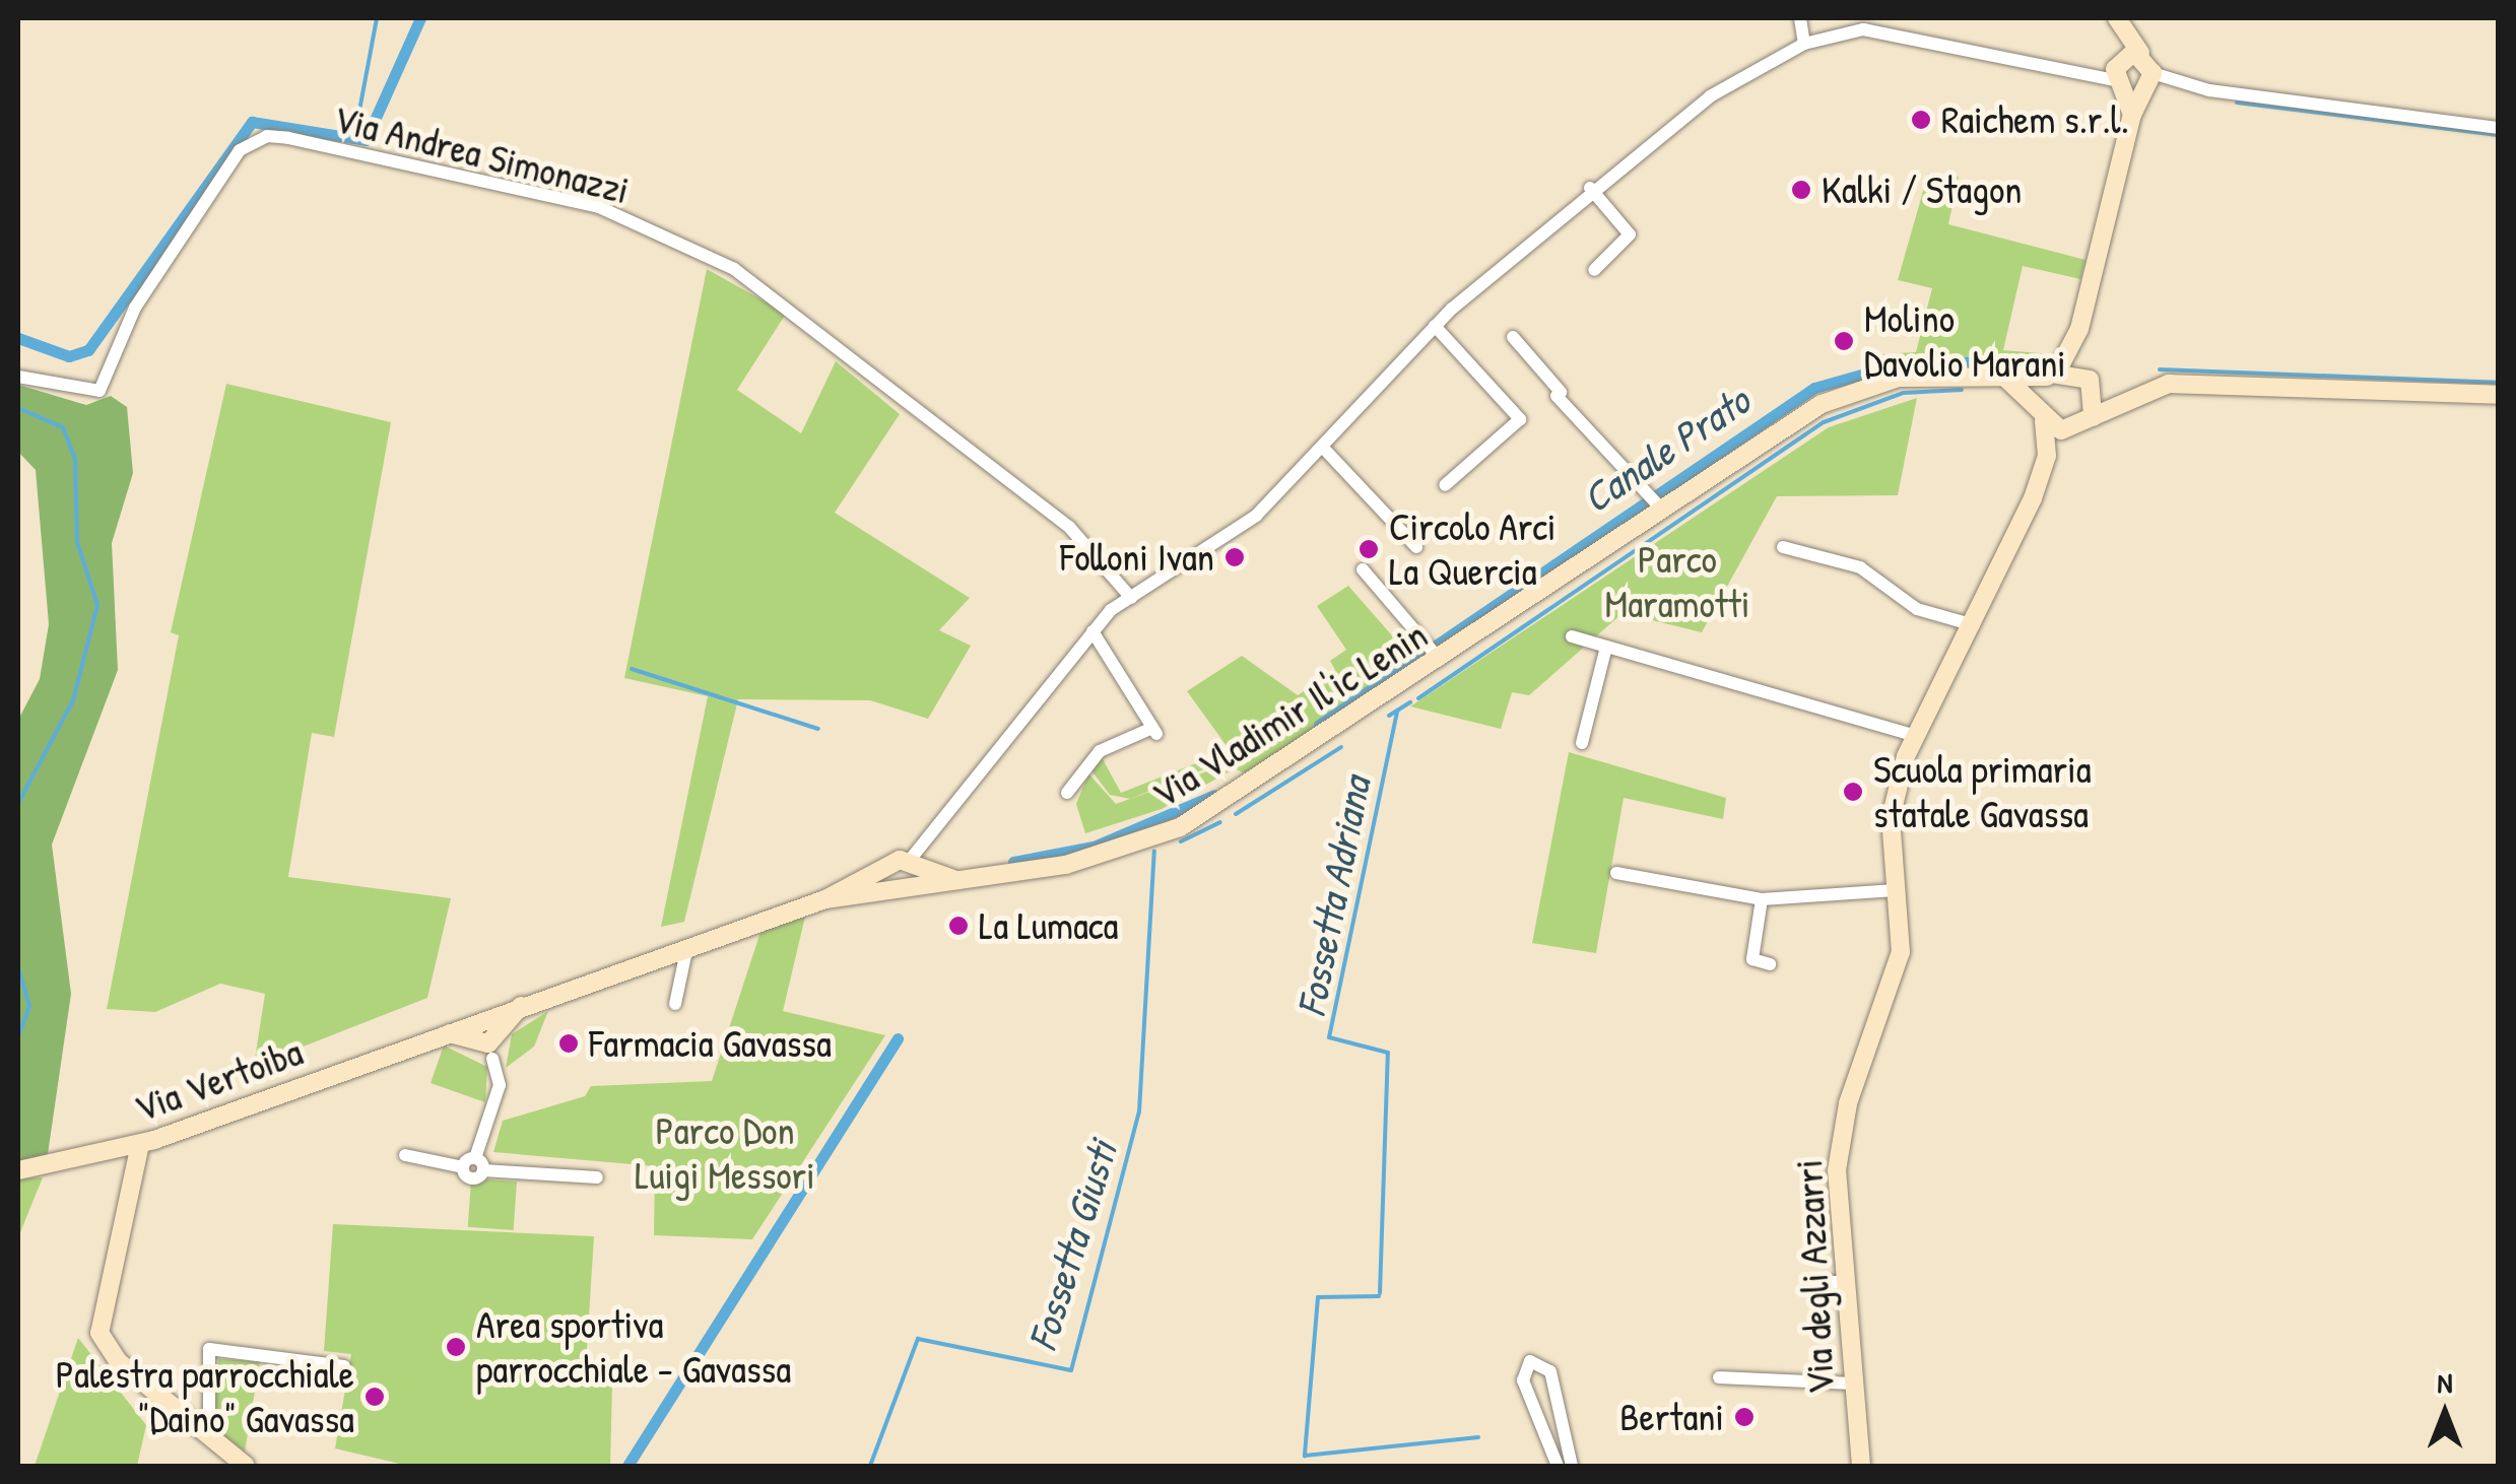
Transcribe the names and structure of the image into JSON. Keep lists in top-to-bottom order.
{
  "streets": {
    "main road": ["Via Vladimir Il'ic Lenin", "Via Vertoiba", "Via degli Azzarri"],
    "street": ["Via Andrea Simonazzi"]
  },
  "crossings": [
    ["Via Vladimir Il'ic Lenin", "Via degli Azzarri"]
  ],
  "water": ["Canale Prato", "Fossetta Adriana", "Fossetta Giusti"],
  "parks": ["Parco Maramotti", "Parco Don Luigi Messori"],
  "places": [
    "Raichem s.r.l.",
    "Kalki / Stagon",
    "Molino Davolio Marani",
    "Circolo Arci La Quercia",
    "Folloni Ivan",
    "Scuola primaria statale Gavassa",
    "La Lumaca",
    "Farmacia Gavassa",
    "Area sportiva parrocchiale - Gavassa",
    "Palestra parrocchiale \"Daino\" Gavassa",
    "Bertani"
  ],
  "north": "top"
}
